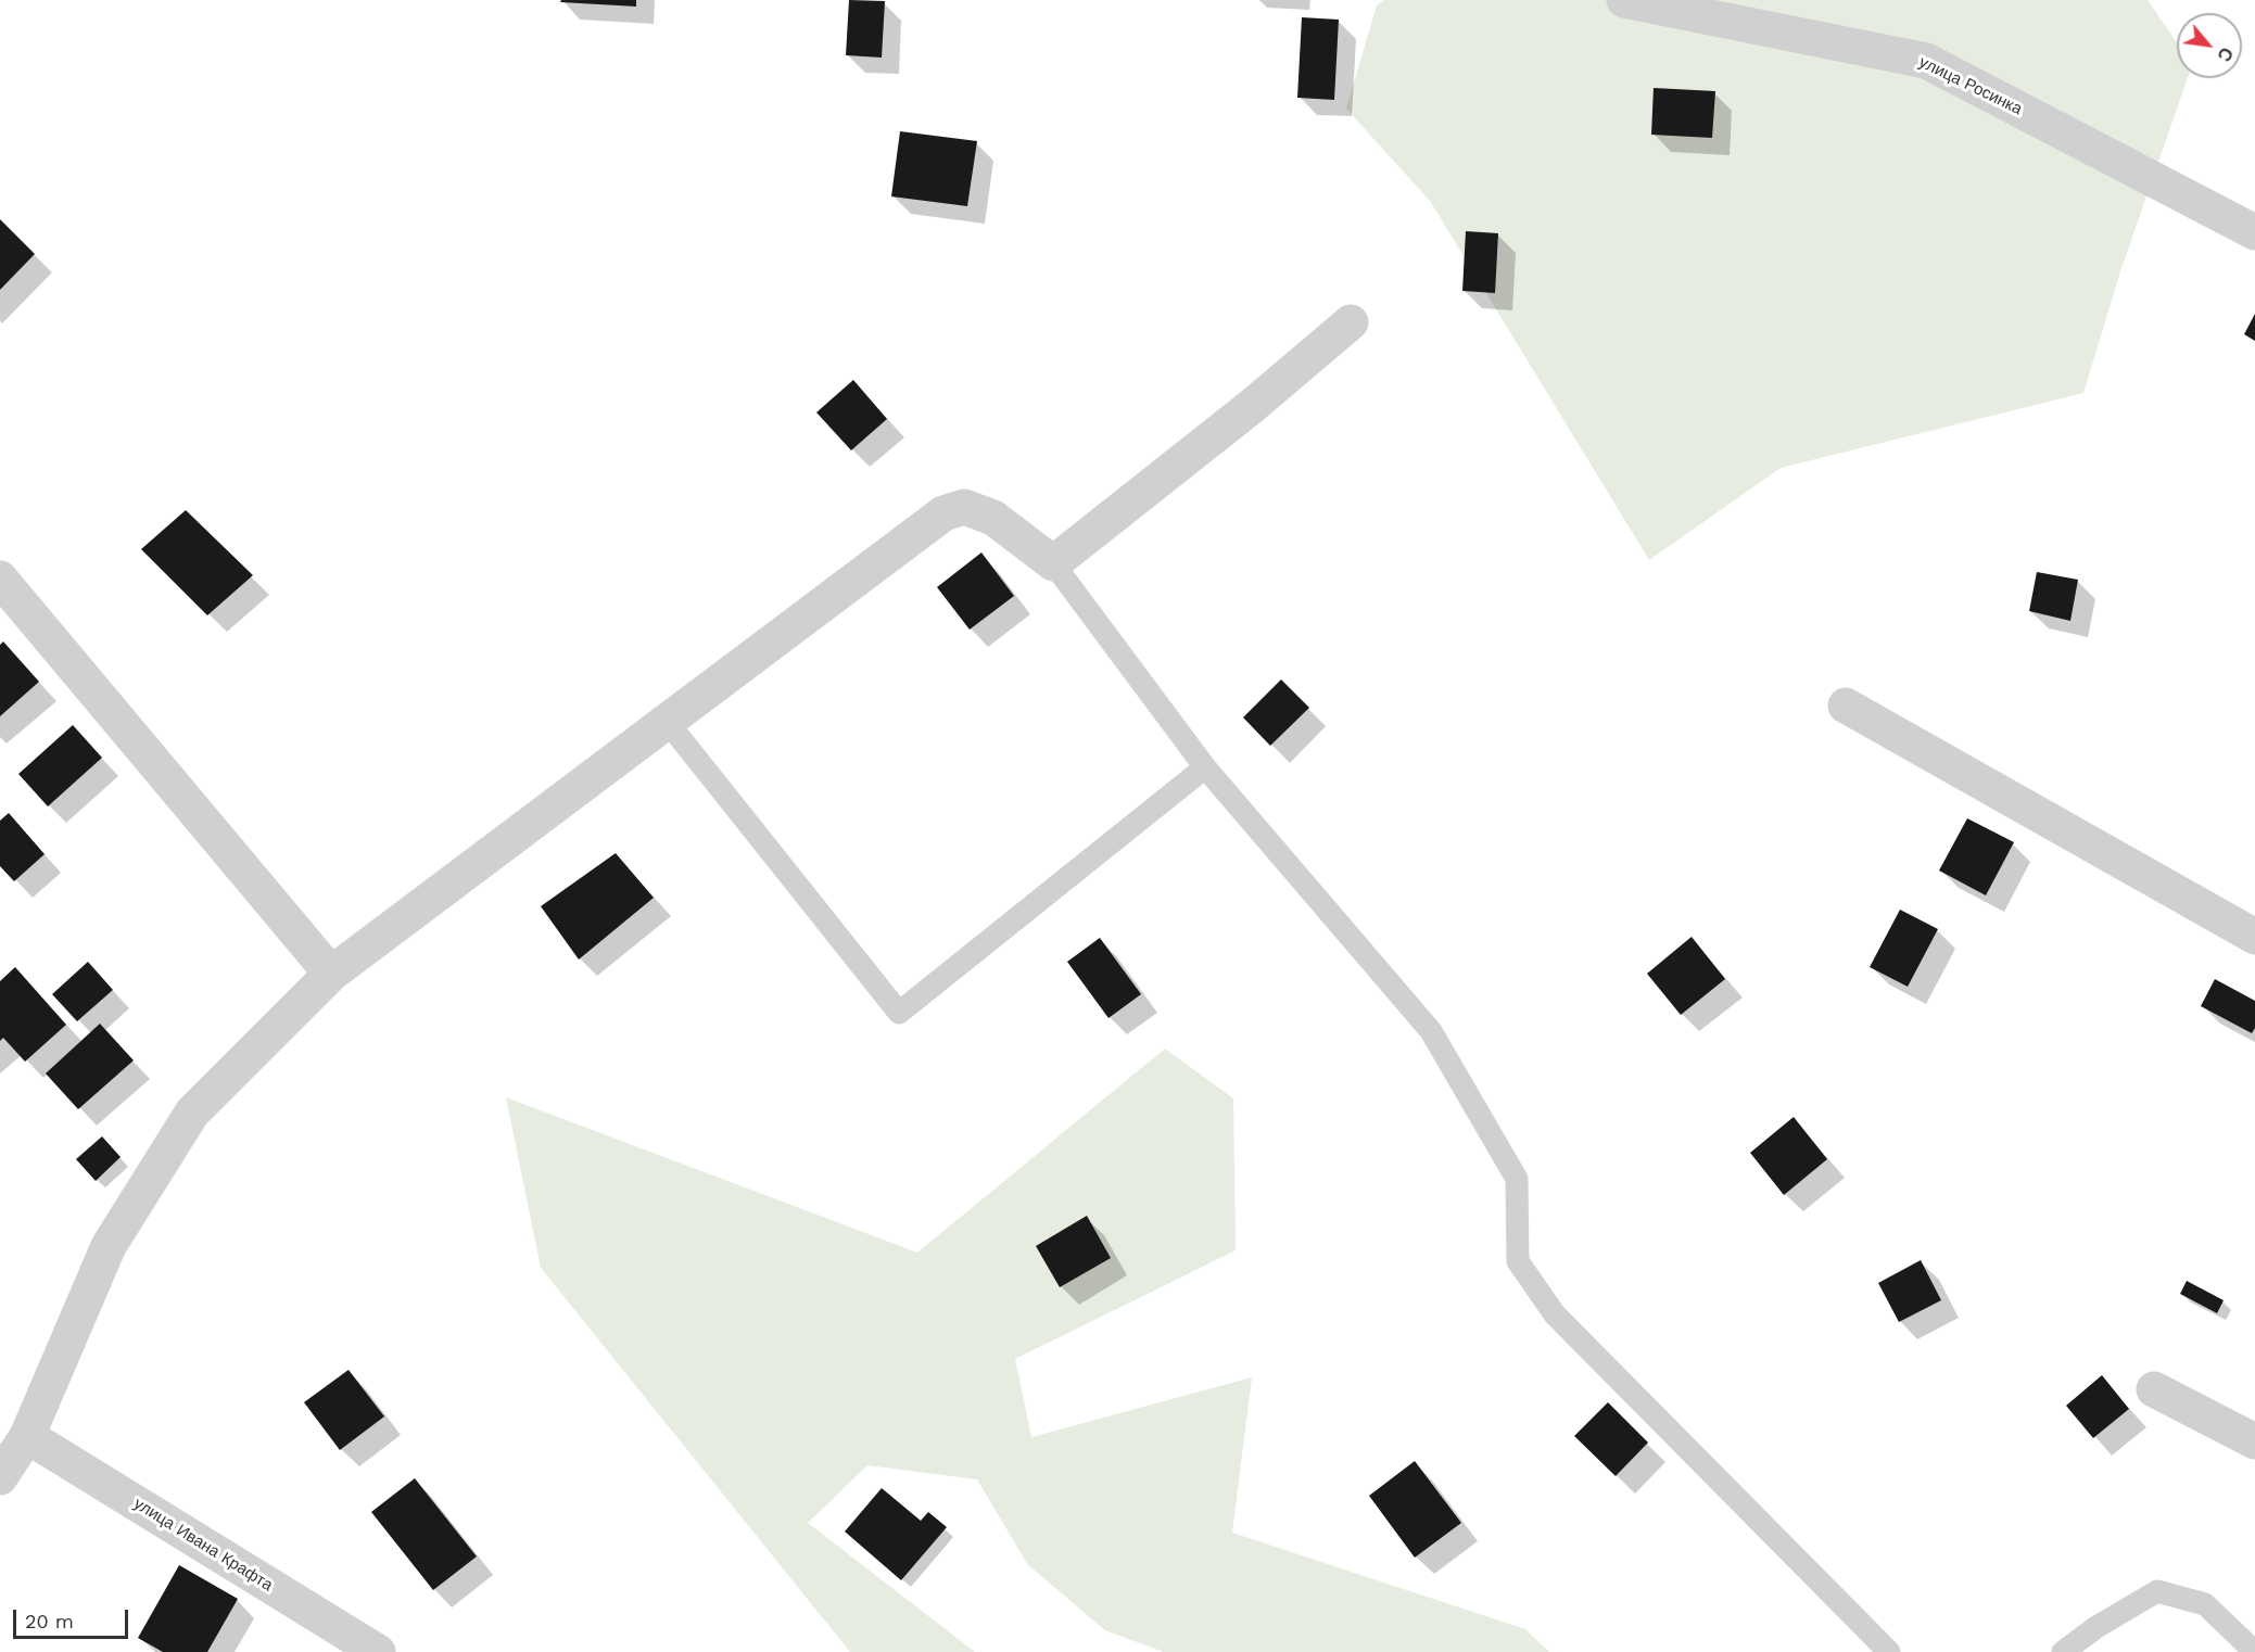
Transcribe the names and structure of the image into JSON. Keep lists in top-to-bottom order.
{
  "streets": {
    "street": ["улица Росинка", "улица Ивана Крафта"]
  },
  "scale_bar": "20 m",
  "north": "bottom right"
}
